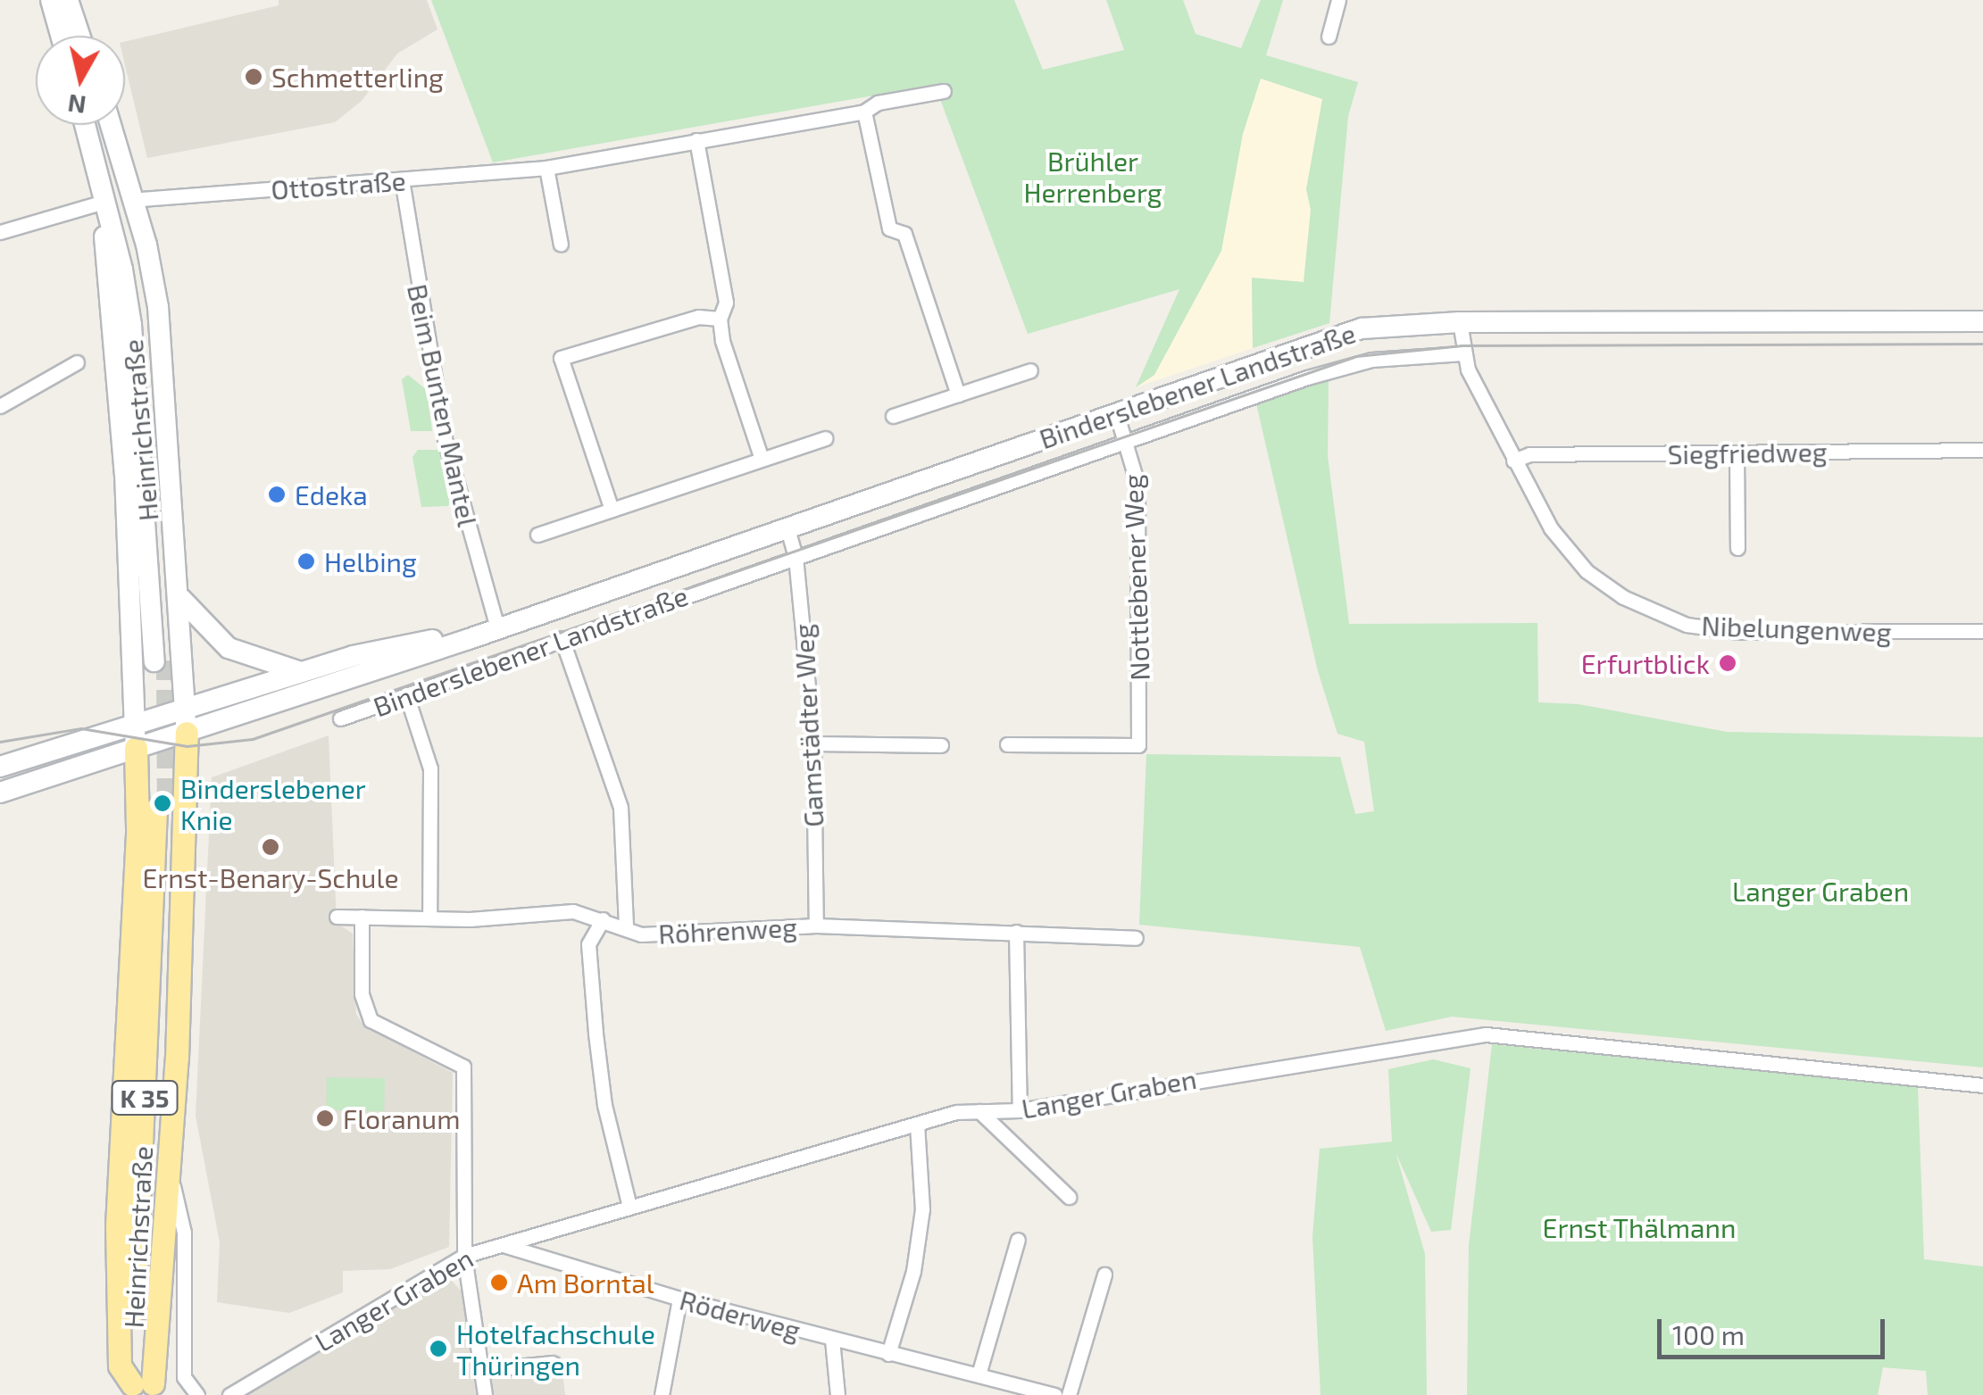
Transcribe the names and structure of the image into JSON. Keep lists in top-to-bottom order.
{
  "streets": {
    "highway": ["Heinrichstraße", "K 35"],
    "main road": ["Binderslebener Landstraße"],
    "street": [
      "Ottostraße",
      "Beim Bunten Mantel",
      "Siegfriedweg",
      "Nottlebener Weg",
      "Nibelungenweg",
      "Gamstädter Weg",
      "Röhrenweg",
      "Langer Graben",
      "Röderweg"
    ]
  },
  "crossings": [
    ["Ottostraße", "Beim Bunten Mantel"],
    ["Ottostraße", "Heinrichstraße"],
    ["Binderslebener Landstraße", "Beim Bunten Mantel"],
    ["Binderslebener Landstraße", "Heinrichstraße"],
    ["Binderslebener Landstraße", "Nottlebener Weg"],
    ["Binderslebener Landstraße", "Nibelungenweg"],
    ["Binderslebener Landstraße", "Gamstädter Weg"],
    ["Binderslebener Landstraße", "K 35"],
    ["Heinrichstraße", "K 35"],
    ["Siegfriedweg", "Nibelungenweg"],
    ["Gamstädter Weg", "Röhrenweg"],
    ["Langer Graben", "Röderweg"]
  ],
  "parks": ["Brühler Herrenberg", "Langer Graben", "Ernst Thälmann"],
  "places": [
    "Schmetterling",
    "Edeka",
    "Helbing",
    "Erfurtblick",
    "Binderslebener Knie",
    "Ernst-Benary-Schule",
    "Floranum",
    "Am Borntal",
    "Hotelfachschule Thüringen"
  ],
  "scale_bar": "100 m",
  "north": "bottom"
}
